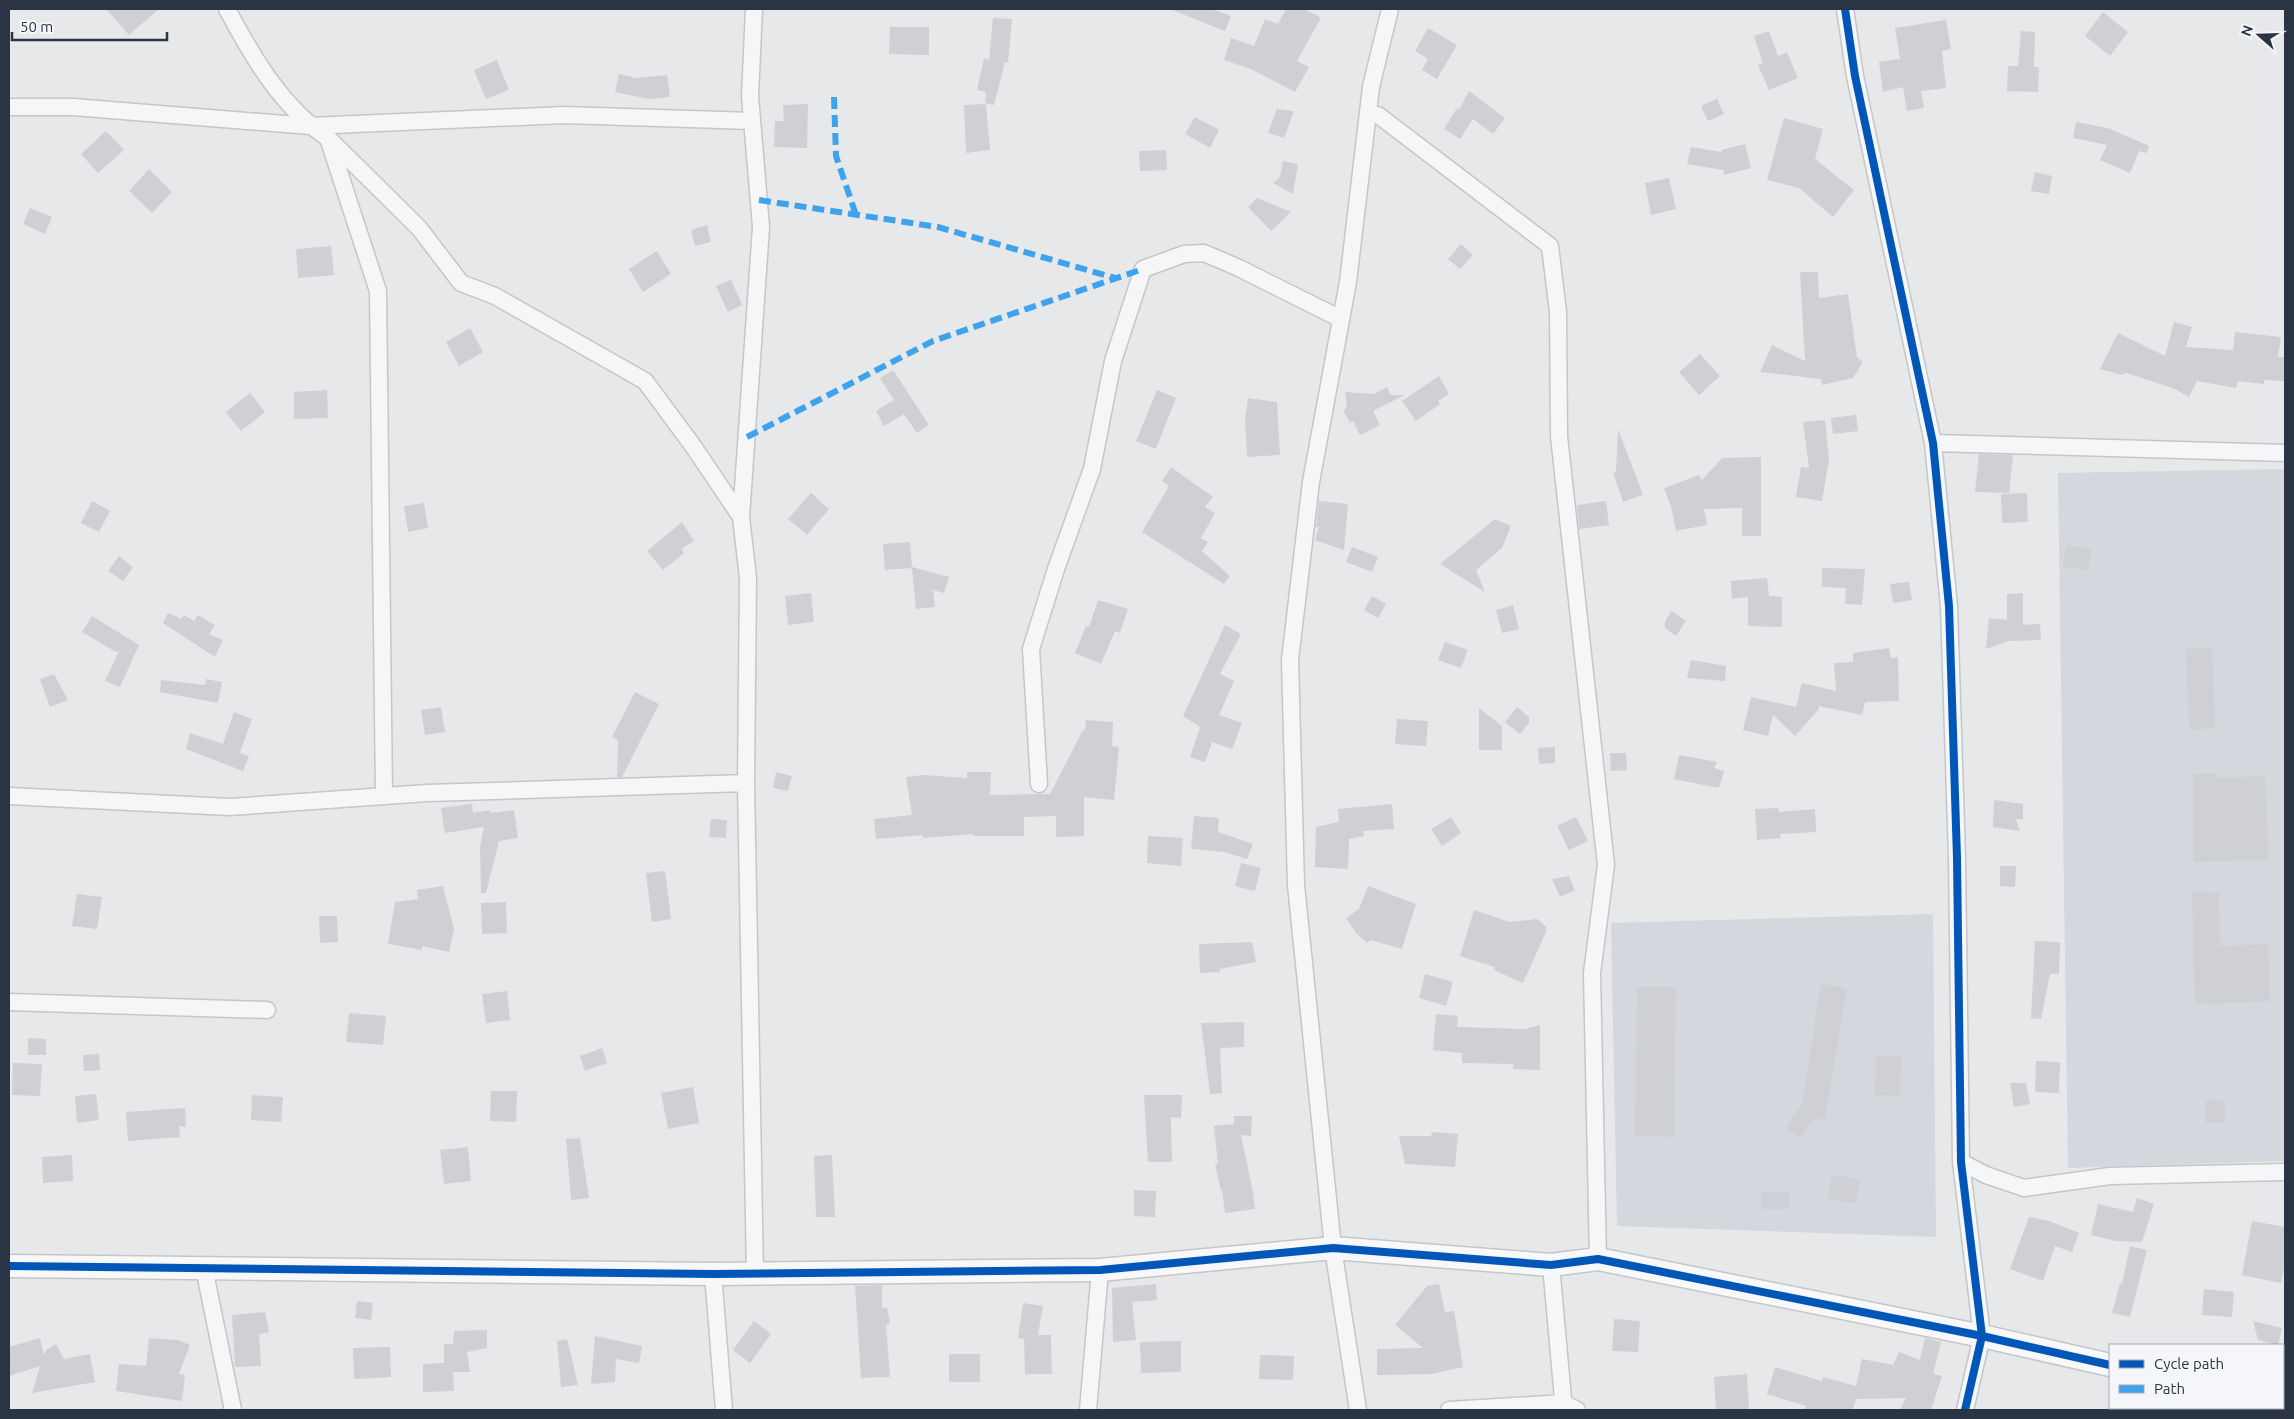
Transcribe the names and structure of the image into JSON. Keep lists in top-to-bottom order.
{
  "legend": ["Cycle path", "Path"],
  "scale_bar": "50 m",
  "north": "left"
}
